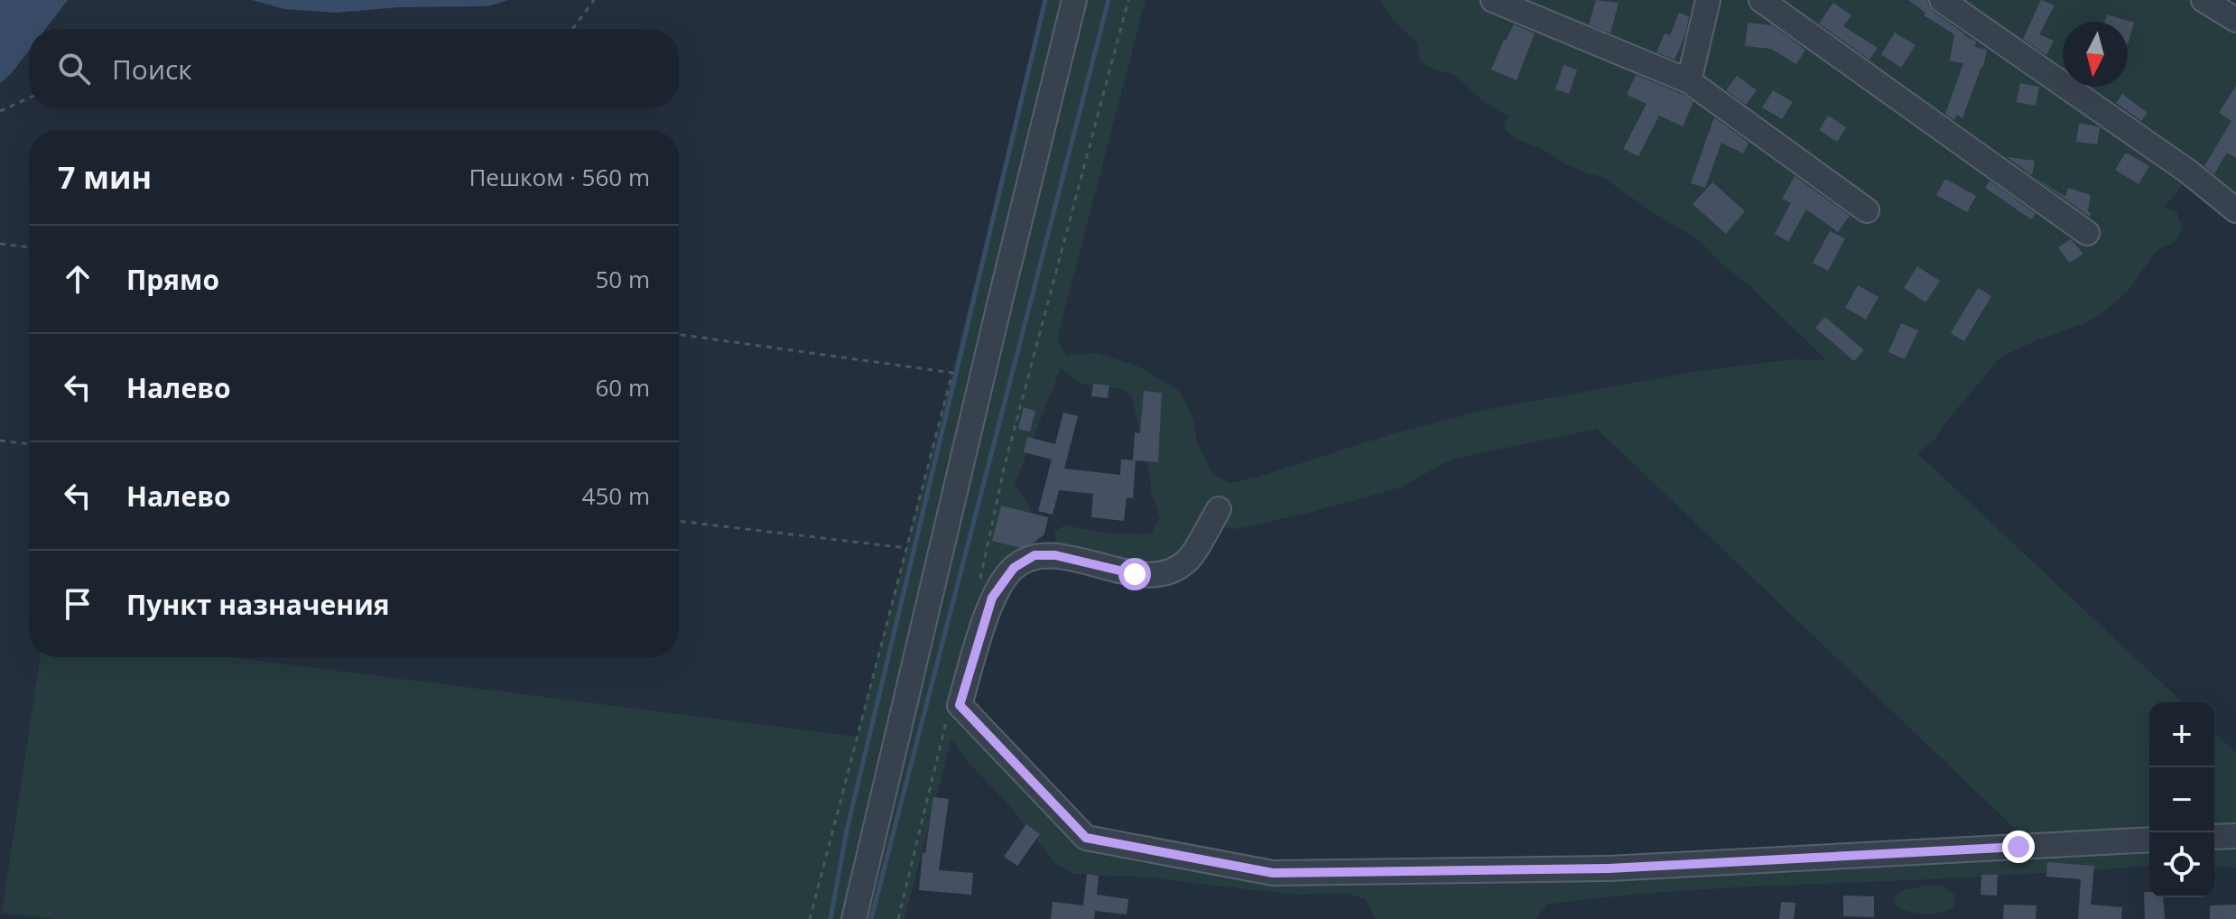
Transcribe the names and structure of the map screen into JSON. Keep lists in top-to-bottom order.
{
  "north": "bottom",
  "page": {
    "search": "Поиск",
    "heading": ["7 мин", "Пешком · 560 m"],
    "list": [
      ["Прямо", "50 m"],
      ["Налево", "60 m"],
      ["Налево", "450 m"],
      "Пункт назначения"
    ],
    "map_buttons": ["+", "−"]
  }
}
